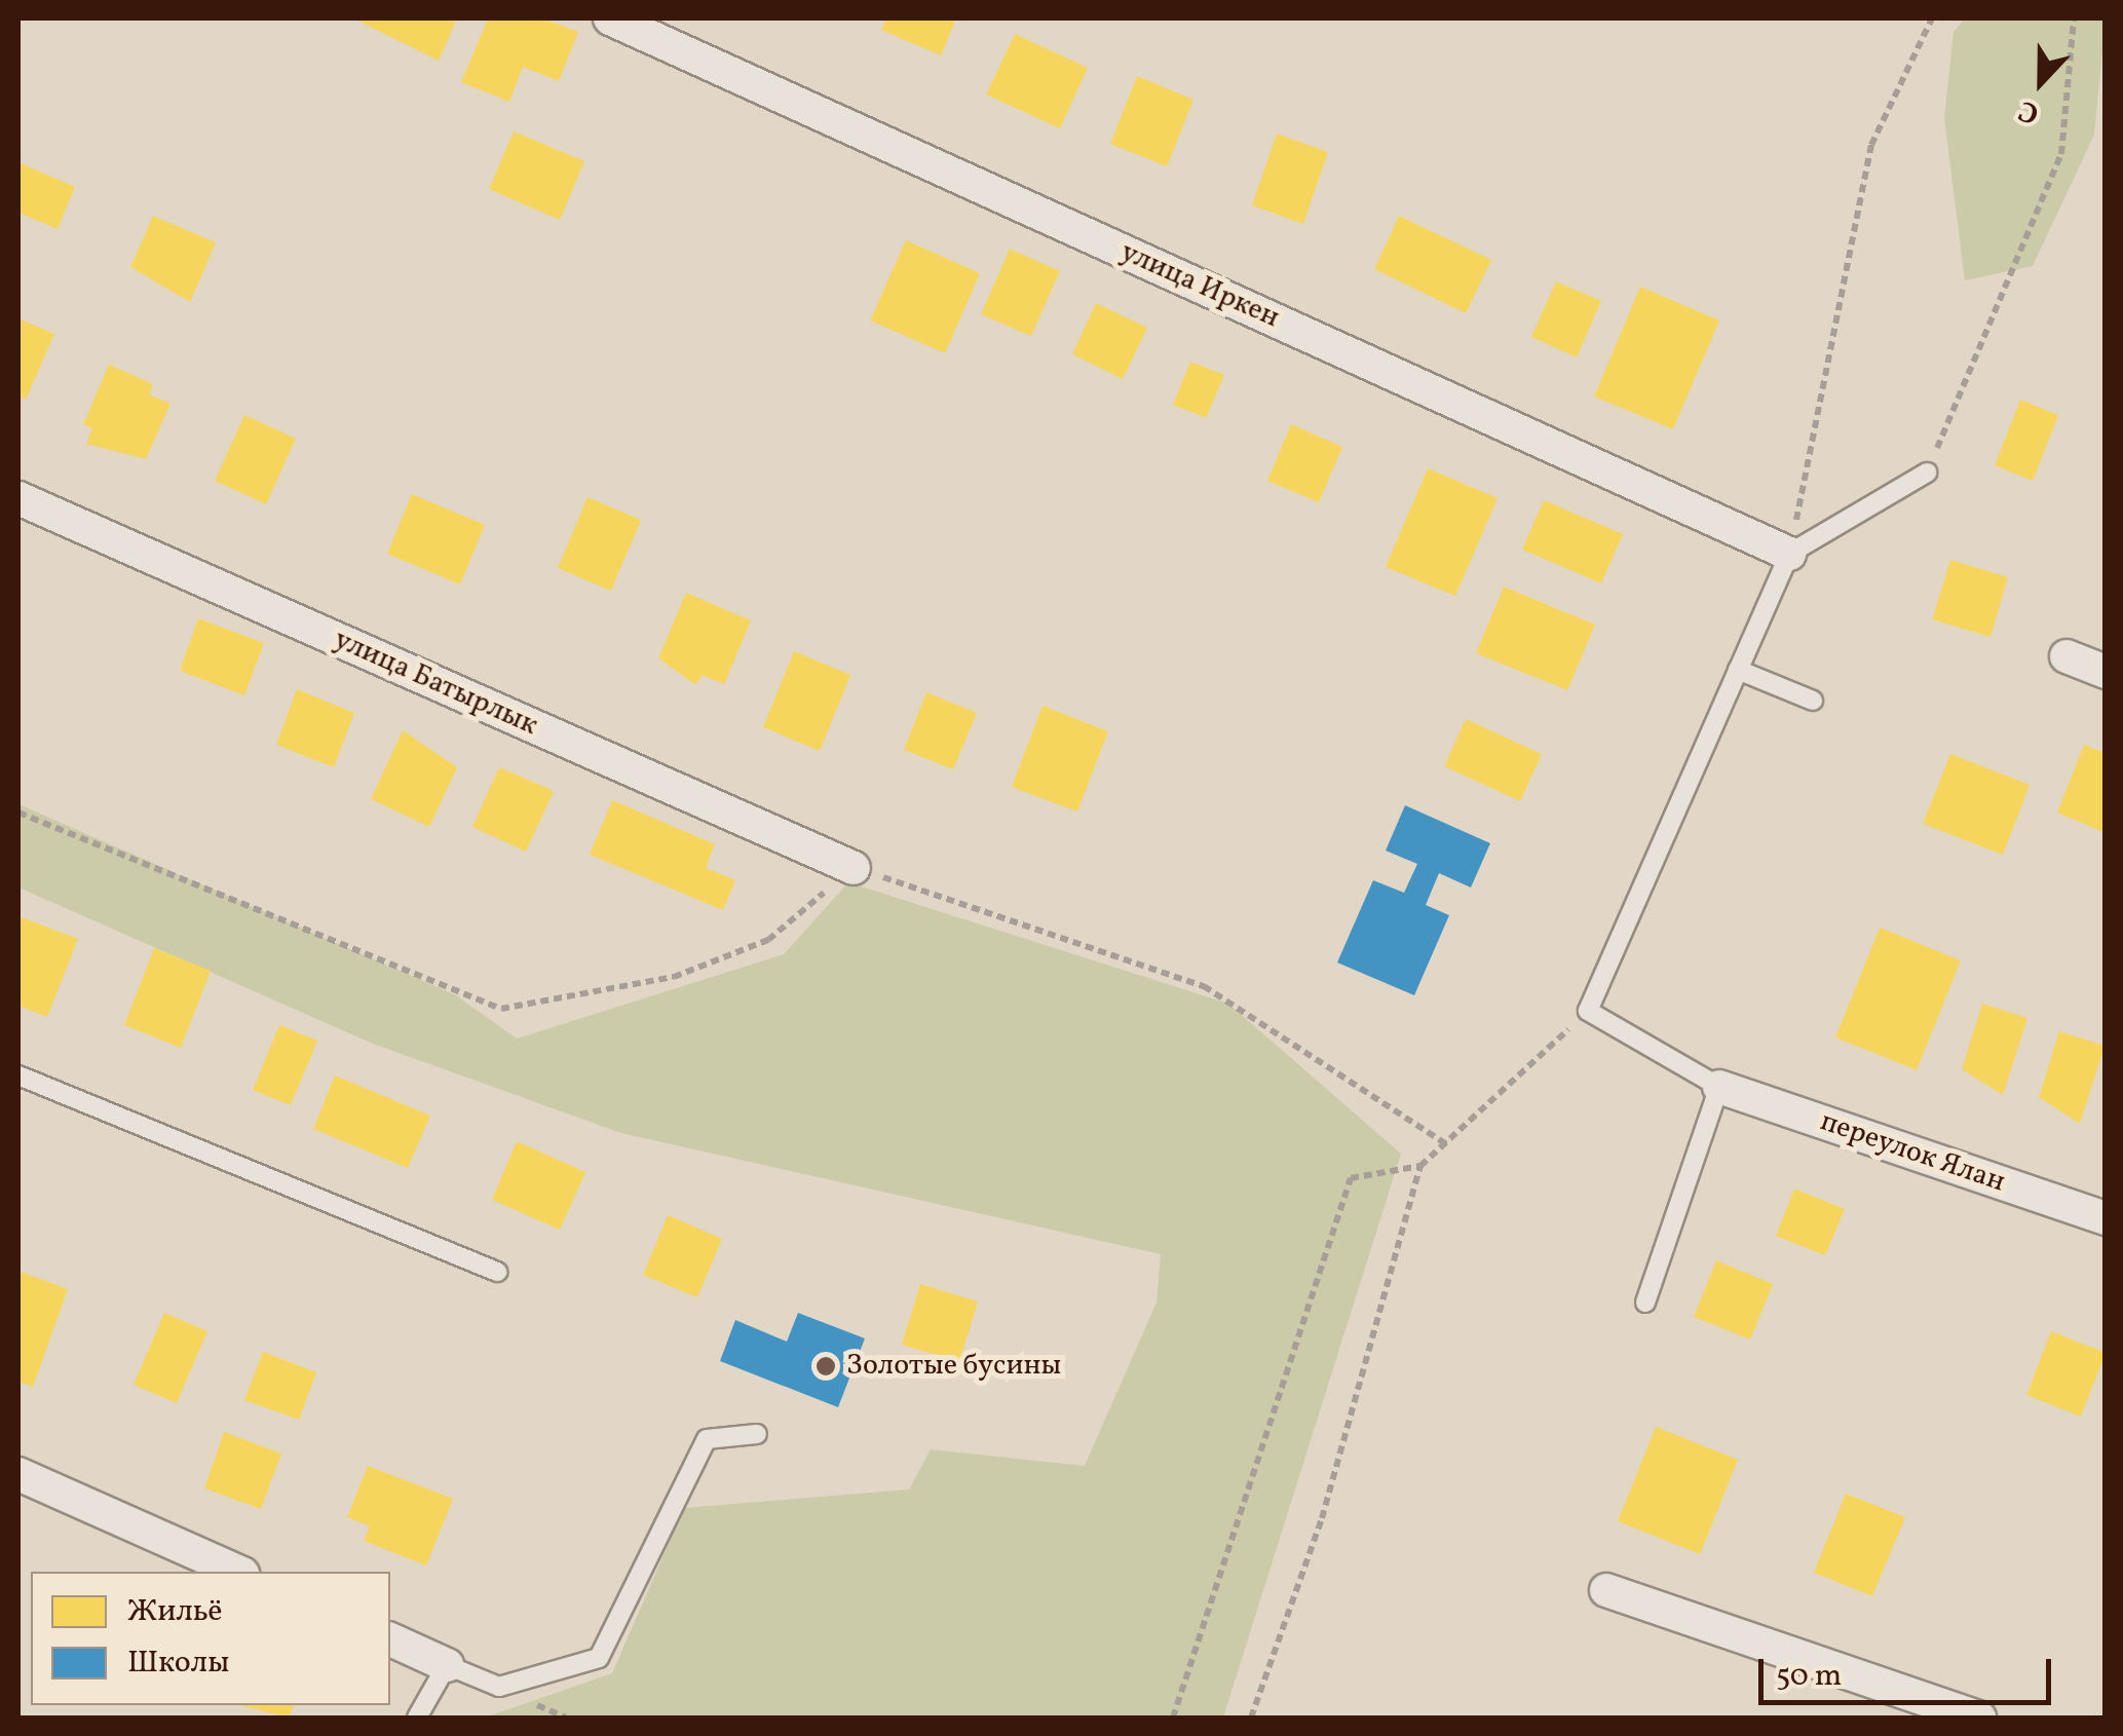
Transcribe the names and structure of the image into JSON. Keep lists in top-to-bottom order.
{
  "streets": {
    "street": ["улица Иркен", "улица Батырлык", "переулок Ялан"]
  },
  "places": ["Золотые бусины"],
  "legend": ["Жильё", "Школы"],
  "scale_bar": "50 m",
  "north": "bottom"
}
